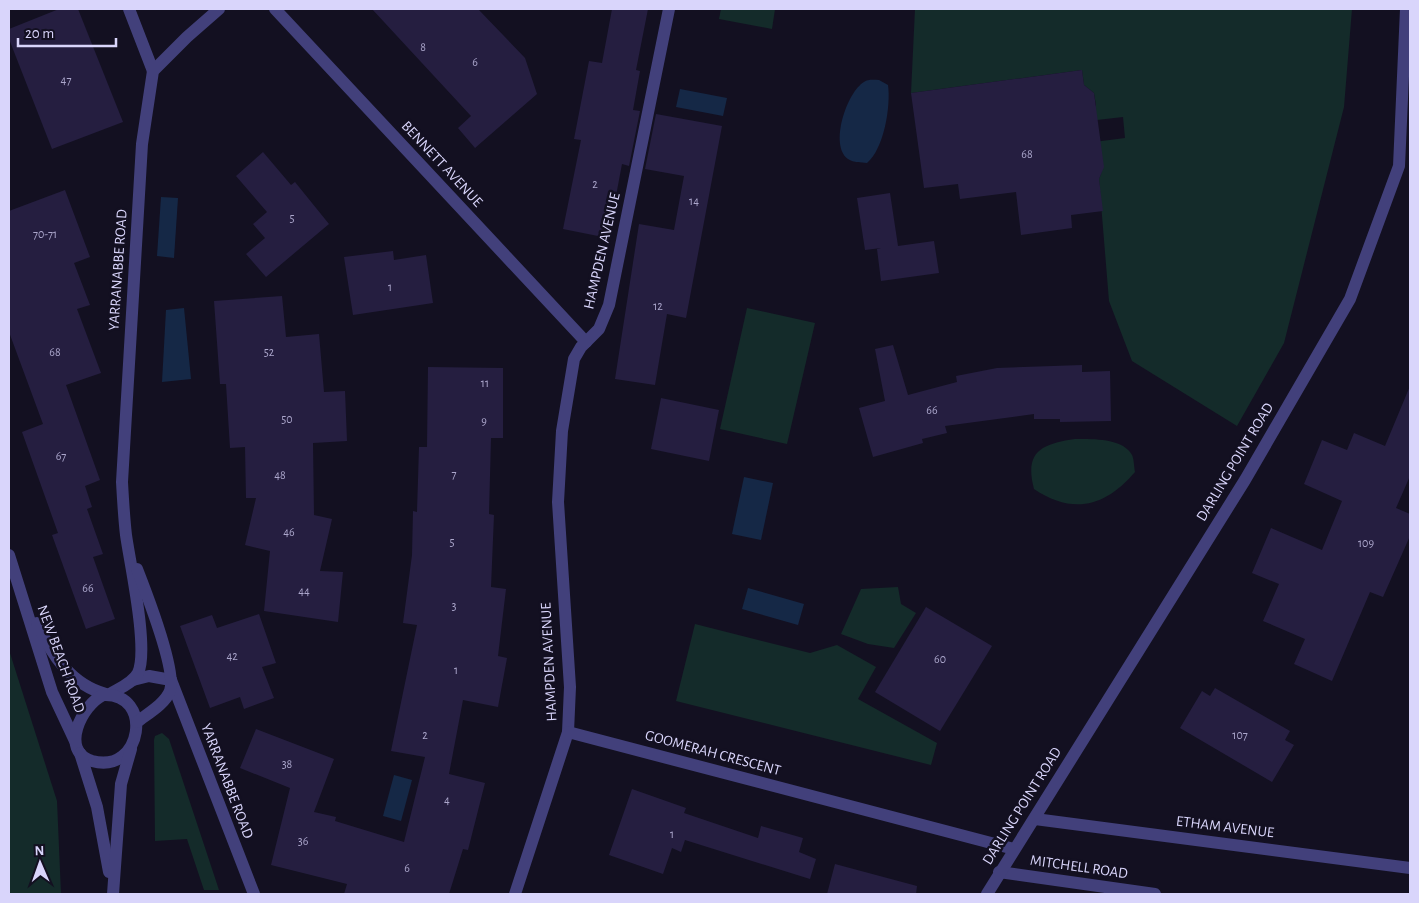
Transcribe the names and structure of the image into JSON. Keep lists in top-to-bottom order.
{
  "streets": {
    "street": [
      "BENNETT AVENUE",
      "HAMPDEN AVENUE",
      "YARRANABBE ROAD",
      "DARLING POINT ROAD",
      "NEW BEACH ROAD",
      "GOOMERAH CRESCENT",
      "ETHAM AVENUE",
      "MITCHELL ROAD"
    ]
  },
  "crossings": [
    ["BENNETT AVENUE", "HAMPDEN AVENUE"],
    ["HAMPDEN AVENUE", "GOOMERAH CRESCENT"],
    ["DARLING POINT ROAD", "GOOMERAH CRESCENT"],
    ["DARLING POINT ROAD", "ETHAM AVENUE"],
    ["DARLING POINT ROAD", "MITCHELL ROAD"]
  ],
  "house_numbers": [
    "8",
    "6",
    "47",
    "68",
    "2",
    "14",
    "5",
    "70-71",
    "1",
    "12",
    "68",
    "52",
    "11",
    "66",
    "50",
    "9",
    "67",
    "7",
    "48",
    "46",
    "5",
    "109",
    "66",
    "44",
    "3",
    "42",
    "60",
    "1",
    "2",
    "107",
    "38",
    "4",
    "1",
    "36",
    "6"
  ],
  "scale_bar": "20 m",
  "north": "top"
}
